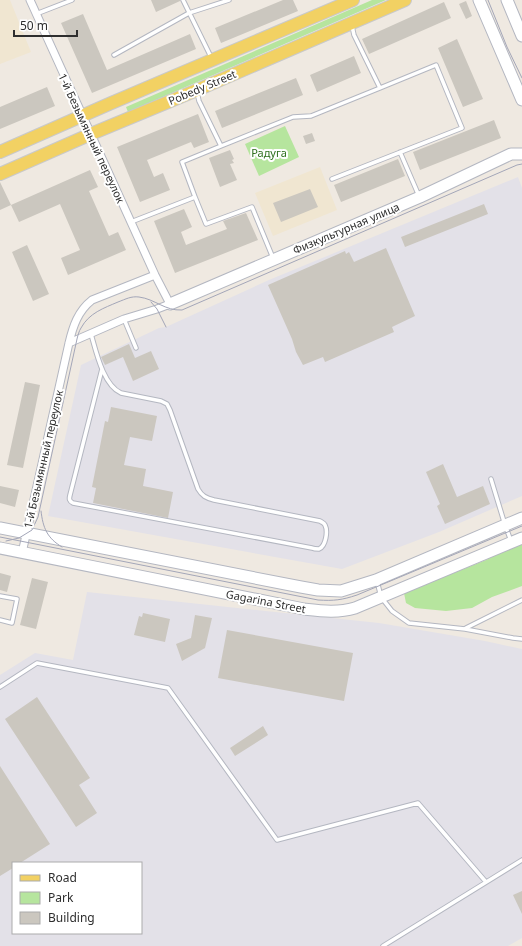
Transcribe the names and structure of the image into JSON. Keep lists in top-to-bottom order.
{
  "streets": {
    "main road": ["Pobedy Street", "Физкультурная улица", "Gagarina Street"],
    "street": ["1-й Безымянный переулок"]
  },
  "crossings": [
    ["Pobedy Street", "1-й Безымянный переулок"],
    ["1-й Безымянный переулок", "Физкультурная улица"],
    ["1-й Безымянный переулок", "Gagarina Street"]
  ],
  "parks": ["Радyга"],
  "legend": ["Road", "Park", "Building"],
  "scale_bar": "50 m"
}
